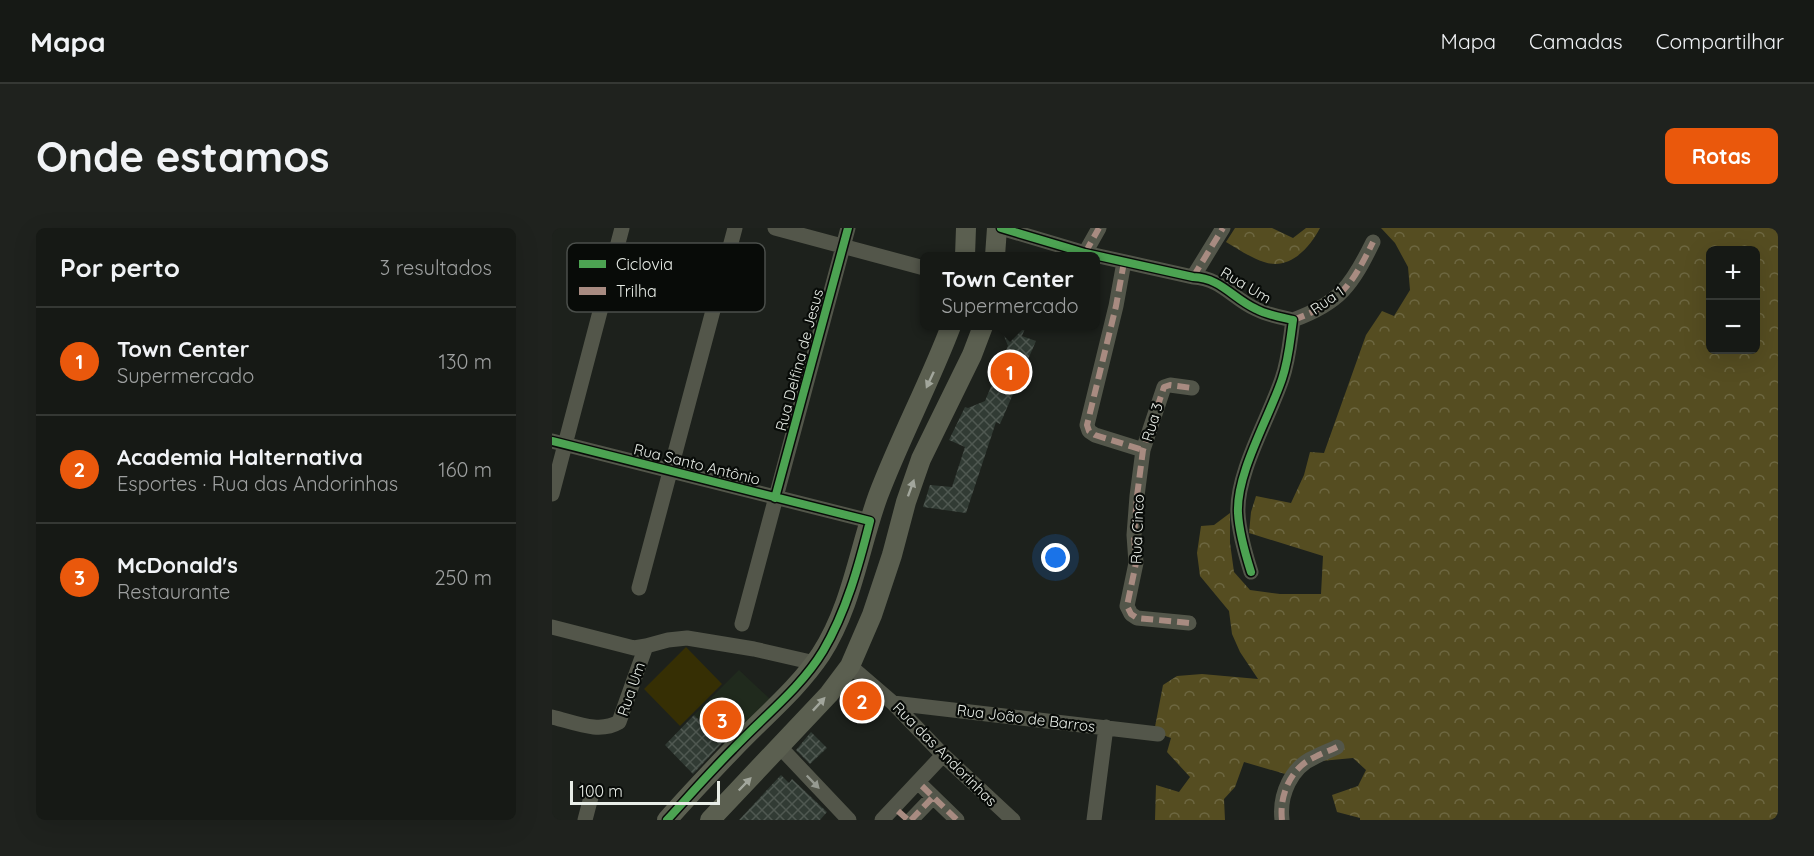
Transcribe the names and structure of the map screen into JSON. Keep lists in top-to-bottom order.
{
  "streets": {
    "street": [
      "Rua Um",
      "Rua 1",
      "Rua Delfina de Jesus",
      "Rua 3",
      "Rua Santo Antônio",
      "Rua Cinco",
      "Rua João de Barros",
      "Rua das Andorinhas"
    ]
  },
  "crossings": [
    ["Rua Um", "Rua 1"],
    ["Rua Delfina de Jesus", "Rua Santo Antônio"],
    ["Rua 3", "Rua Cinco"],
    ["Rua João de Barros", "Rua das Andorinhas"]
  ],
  "legend": ["Ciclovia", "Trilha"],
  "scale_bar": "100 m",
  "page": {
    "header": "Mapa",
    "nav": ["Mapa", "Camadas", "Compartilhar"],
    "buttons": "Rotas",
    "title": "Onde estamos",
    "heading": ["Por perto", "3 resultados"],
    "map_buttons": ["+", "−"],
    "popup": ["Town Center", "Supermercado"],
    "list": [
      {
        "mark": "1",
        "name": "Town Center",
        "note": "Supermercado",
        "value": "130 m"
      },
      {
        "mark": "2",
        "name": "Academia Halternativa",
        "note": "Esportes · Rua das Andorinhas",
        "value": "160 m"
      },
      {
        "mark": "3",
        "name": "McDonald's",
        "note": "Restaurante",
        "value": "250 m"
      }
    ],
    "pins": ["1", "2", "3"],
    "scale": "100 m"
  }
}
